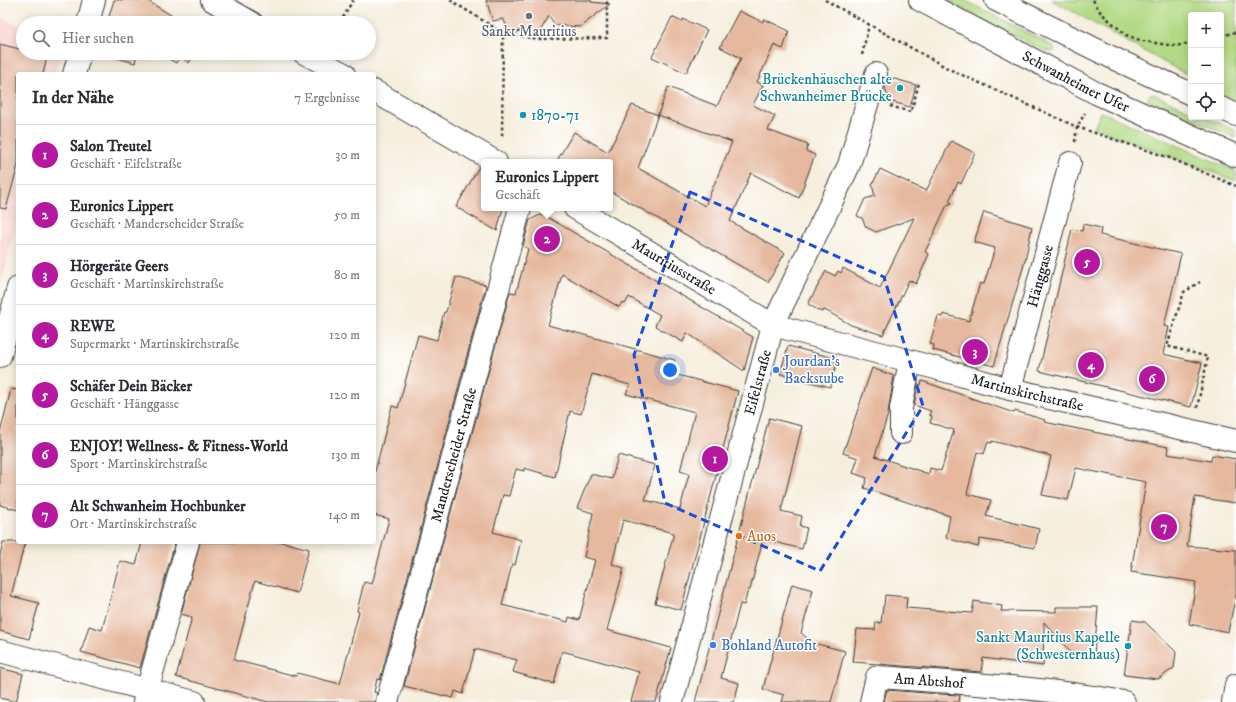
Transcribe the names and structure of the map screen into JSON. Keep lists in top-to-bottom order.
{
  "streets": {
    "street": [
      "Schwanheimer Ufer",
      "Mauritiusstraße",
      "Hänggasse",
      "Eifelstraße",
      "Martinskirchstraße",
      "Manderscheider Straße",
      "Am Abtshof"
    ]
  },
  "crossings": [
    ["Mauritiusstraße", "Eifelstraße"],
    ["Mauritiusstraße", "Martinskirchstraße"],
    ["Hänggasse", "Martinskirchstraße"],
    ["Eifelstraße", "Martinskirchstraße"]
  ],
  "places": [
    "Sankt Mauritius",
    "Brückenhäuschen alte Schwanheimer Brücke",
    "1870-71",
    "Jourdan's Backstube",
    "Auos",
    "Bohland Autofit",
    "Sankt Mauritius Kapelle (Schwesternhaus)"
  ],
  "page": {
    "map_buttons": ["+", "−"],
    "search": "Hier suchen",
    "heading": ["In der Nähe", "7 Ergebnisse"],
    "list": [
      {
        "mark": "1",
        "name": "Salon Treutel",
        "note": "Geschäft · Eifelstraße",
        "value": "30 m"
      },
      {
        "mark": "2",
        "name": "Euronics Lippert",
        "note": "Geschäft · Manderscheider Straße",
        "value": "50 m"
      },
      {
        "mark": "3",
        "name": "Hörgeräte Geers",
        "note": "Geschäft · Martinskirchstraße",
        "value": "80 m"
      },
      {
        "mark": "4",
        "name": "REWE",
        "note": "Supermarkt · Martinskirchstraße",
        "value": "120 m"
      },
      {
        "mark": "5",
        "name": "Schäfer Dein Bäcker",
        "note": "Geschäft · Hänggasse",
        "value": "120 m"
      },
      {
        "mark": "6",
        "name": "ENJOY! Wellness- & Fitness-World",
        "note": "Sport · Martinskirchstraße",
        "value": "130 m"
      },
      {
        "mark": "7",
        "name": "Alt Schwanheim Hochbunker",
        "note": "Ort · Martinskirchstraße",
        "value": "140 m"
      }
    ],
    "popup": ["Euronics Lippert", "Geschäft"],
    "pins": [
      "2",
      "5",
      "3",
      "4",
      "6",
      "1",
      "7"
    ]
  }
}
